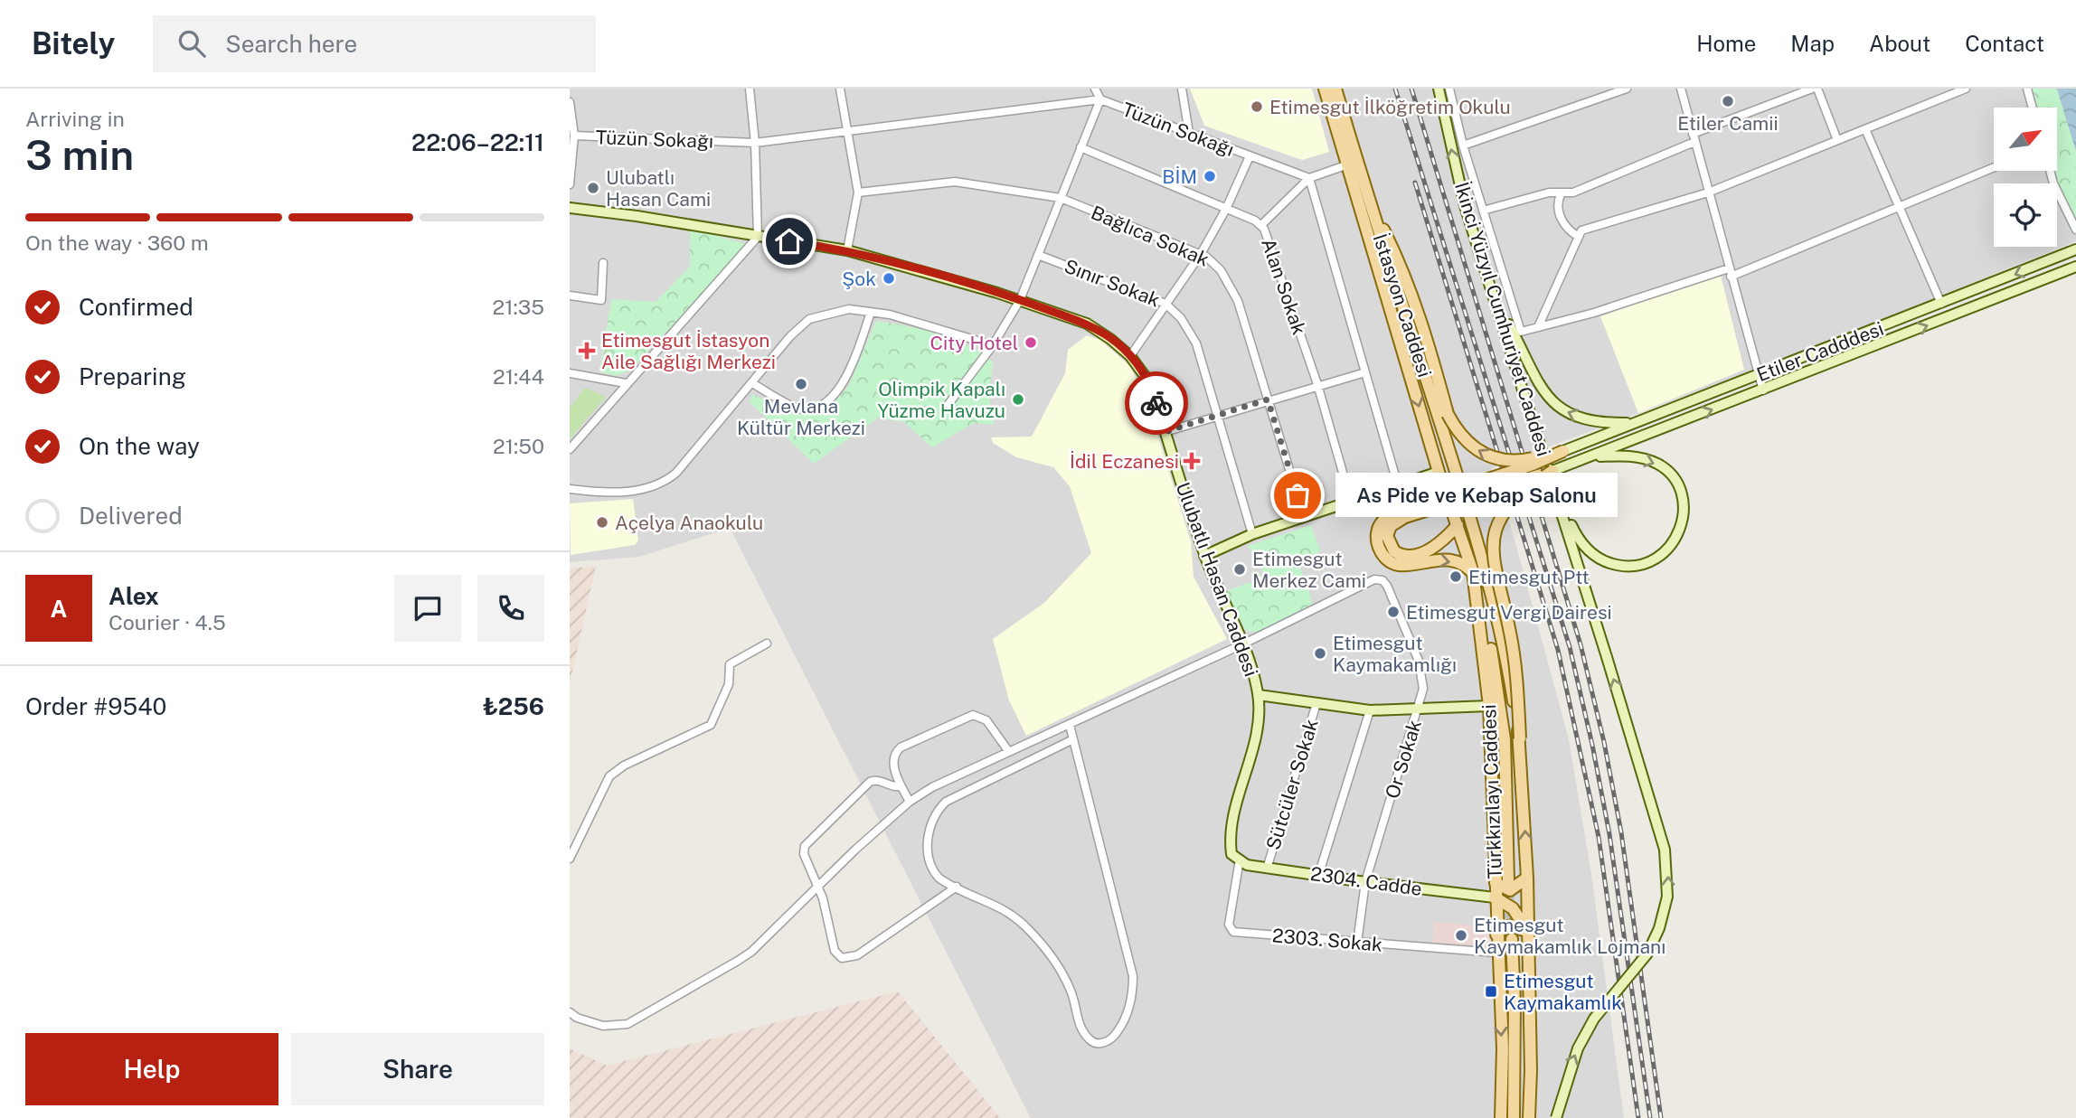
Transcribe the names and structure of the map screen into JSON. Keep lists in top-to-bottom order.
{
  "streets": {
    "main road": [
      "İstasyon Caddesi",
      "İkinci Yüzyıl Cumhuriyet Caddesi",
      "Etiler Cadddesi",
      "Ulubatlı Hasan Caddesi",
      "Türkkızılayı Caddesi",
      "2304. Cadde"
    ],
    "street": [
      "Tüzün Sokağı",
      "Bağlıca Sokak",
      "Sınır Sokak",
      "Alan Sokak",
      "Or Sokak",
      "Sütcüler Sokak",
      "2303. Sokak"
    ]
  },
  "crossings": [
    ["İstasyon Caddesi", "Türkkızılayı Caddesi"],
    ["Ulubatlı Hasan Caddesi", "Or Sokak"],
    ["Ulubatlı Hasan Caddesi", "2304. Cadde"],
    ["Ulubatlı Hasan Caddesi", "2303. Sokak"],
    ["Or Sokak", "2304. Cadde"],
    ["Or Sokak", "2303. Sokak"],
    ["Sütcüler Sokak", "2304. Cadde"],
    ["Türkkızılayı Caddesi", "2304. Cadde"],
    ["Türkkızılayı Caddesi", "2303. Sokak"],
    ["2304. Cadde", "2303. Sokak"]
  ],
  "one_way": ["İkinci Yüzyıl Cumhuriyet Caddesi"],
  "places": {
    "other": [
      "Etiler Camii",
      "Etimesgut İlköğretim Okulu",
      "BİM",
      "Ulubatlı Hasan Cami",
      "Şok",
      "City Hotel",
      "Mevlana Kültür Merkezi",
      "Olimpik Kapalı Yüzme Havuzu",
      "As Pide ve Kebap Salonu",
      "Açelya Anaokulu",
      "Etimesgut Merkez Cami",
      "Etimesgut Ptt",
      "Etimesgut Vergi Dairesi",
      "Etimesgut Kaymakamlığı",
      "Etimesgut Kaymakamlık Lojmanı"
    ],
    "health": ["Etimesgut İstasyon Aile Sağlığı Merkezi", "İdil Eczanesi"],
    "transit": ["Etimesgut Kaymakamlık"]
  },
  "north": "top right",
  "page": {
    "header": "Bitely",
    "search": "Search here",
    "nav": [
      "Home",
      "Map",
      "About",
      "Contact"
    ],
    "heading": ["3 min", "Arriving in", "22:06–22:11"],
    "panel": [
      "Alex",
      "Courier · 4.5",
      "Order #9540",
      "₺256"
    ],
    "bar": "On the way · 360 m",
    "list": [
      ["Confirmed", "21:35"],
      ["Preparing", "21:44"],
      ["On the way", "21:50"],
      "Delivered"
    ],
    "bubble": "As Pide ve Kebap Salonu",
    "round": "A",
    "buttons": ["Help", "Share"]
  }
}
